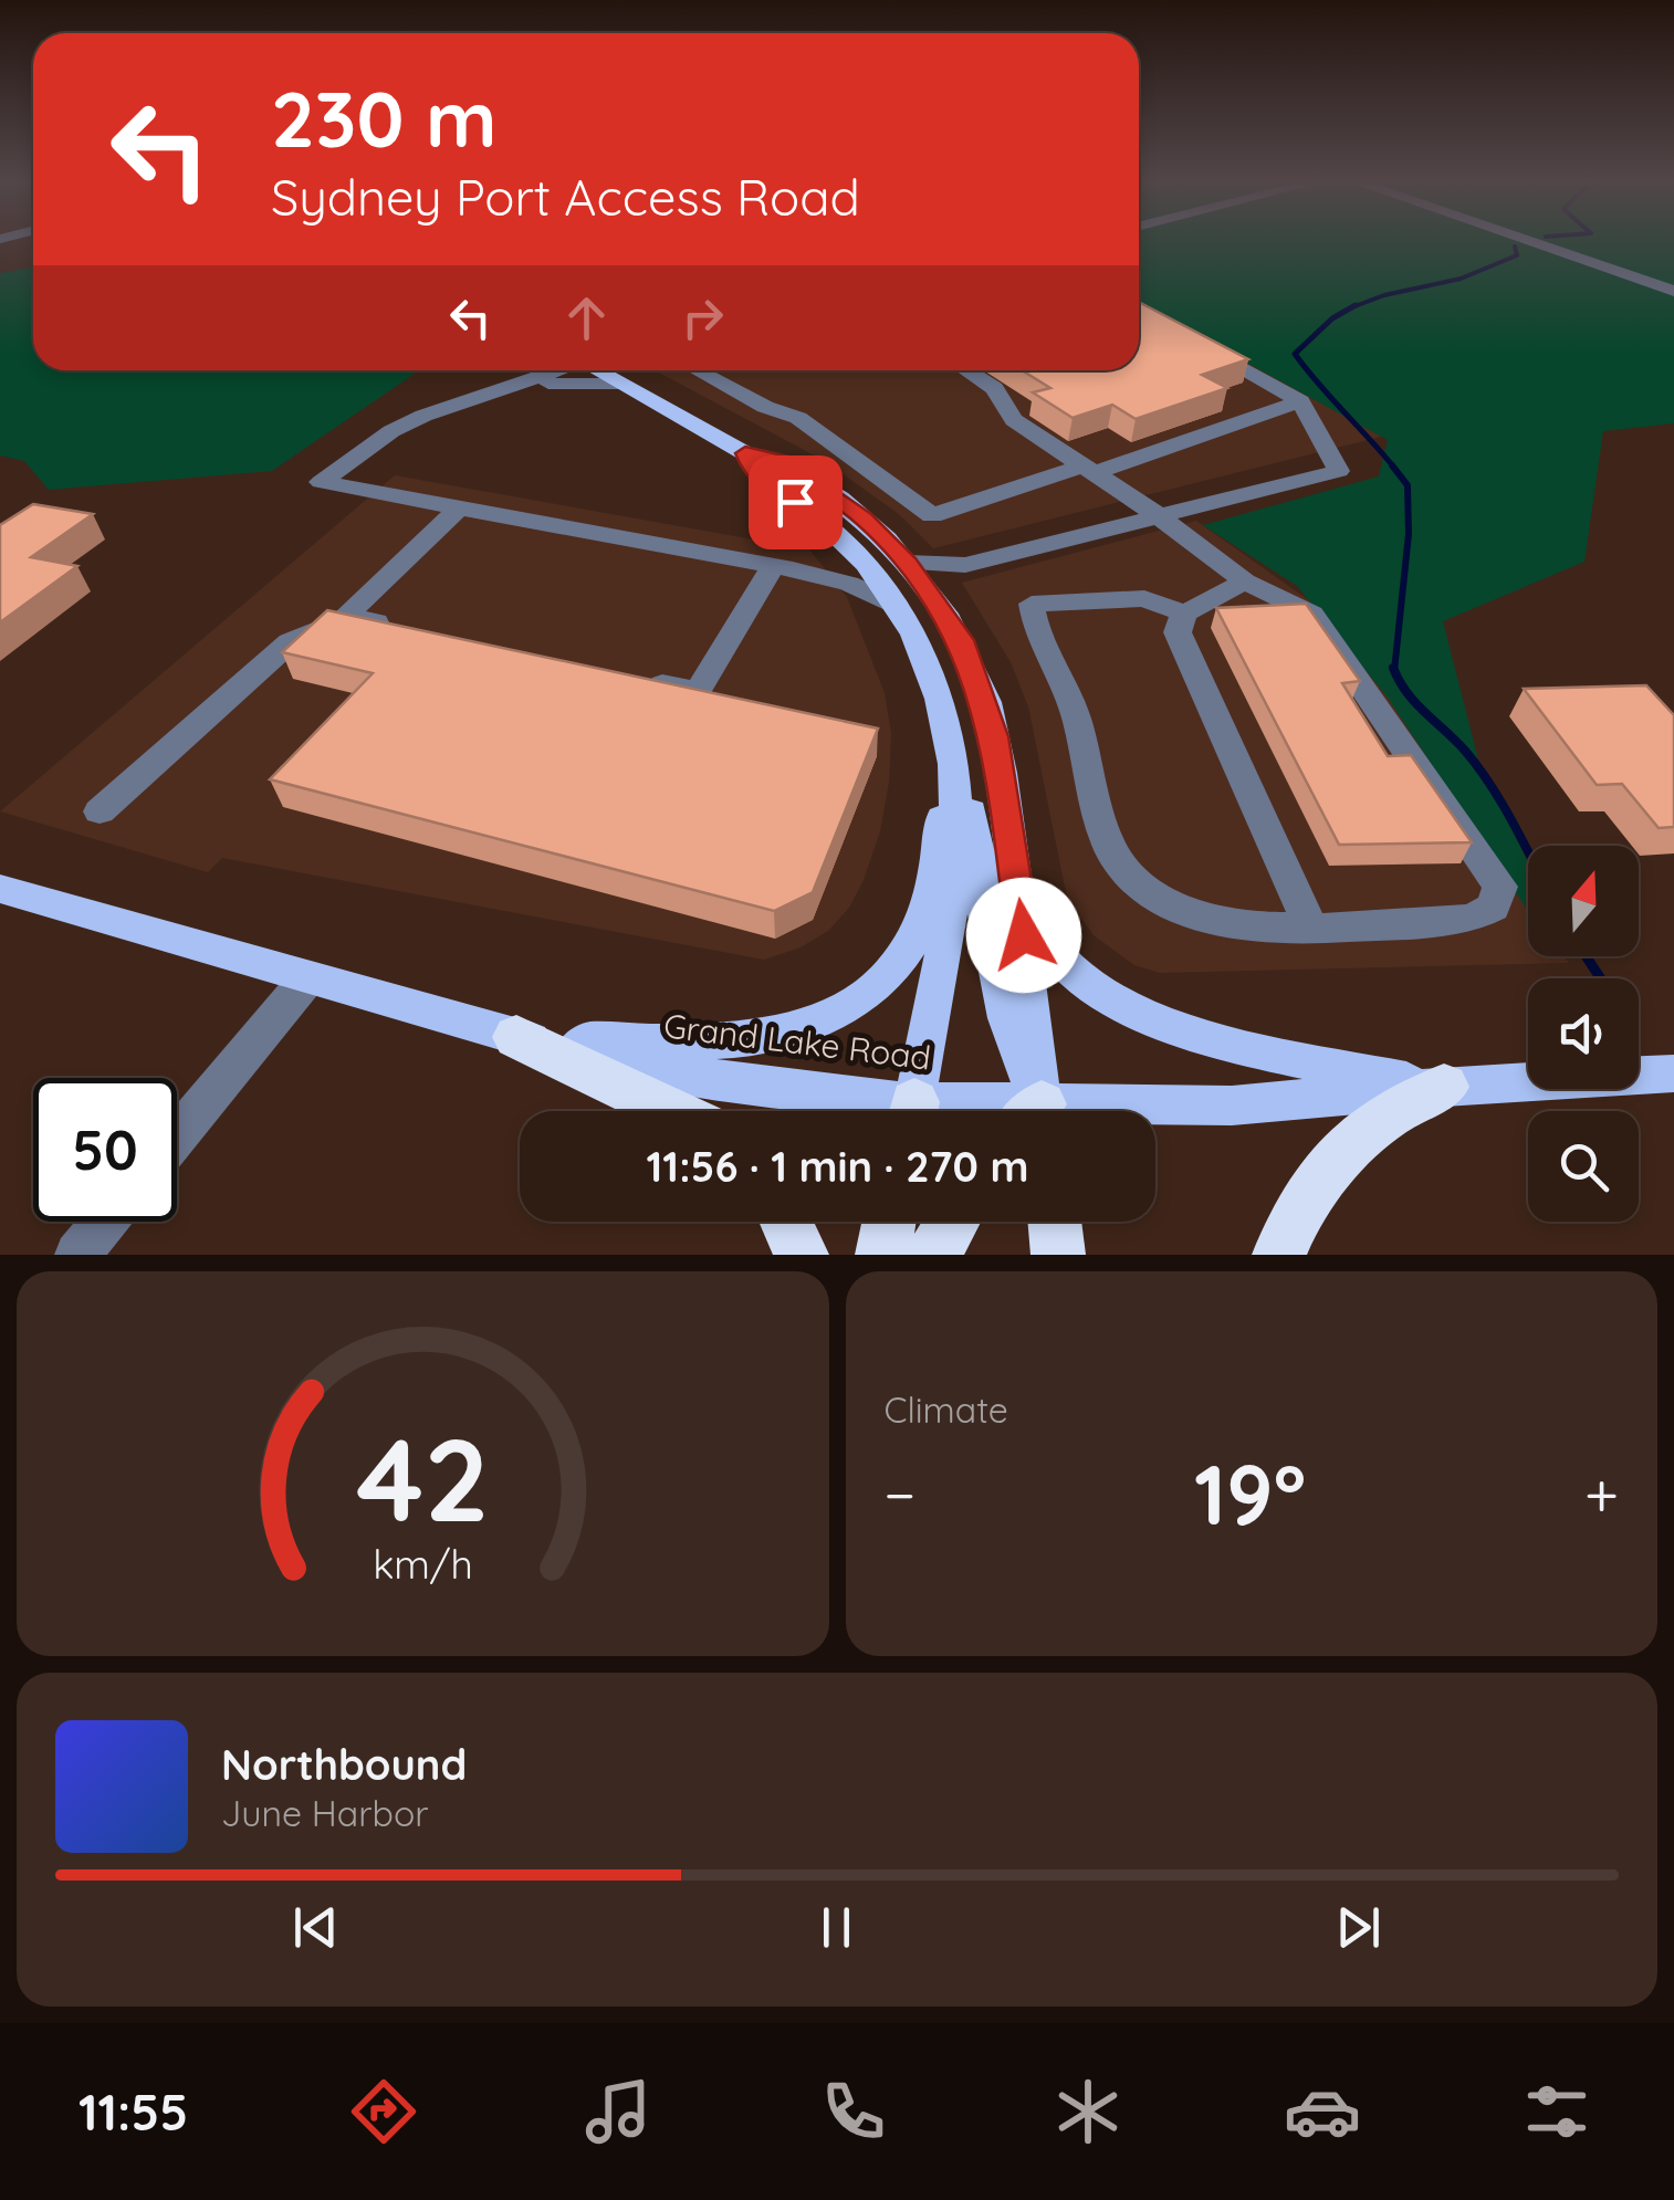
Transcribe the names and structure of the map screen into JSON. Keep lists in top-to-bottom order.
{
  "streets": {
    "main road": ["Grand Lake Road"]
  },
  "north": "top",
  "page": {
    "turn": ["230 m", "Sydney Port Access Road"],
    "limit": "50",
    "trip": "11:56 · 1 min · 270 m",
    "tile": "Climate",
    "heat": ["−", "19°", "+"],
    "song": ["Northbound", "June Harbor"],
    "tabs": "11:55",
    "gauge": ["42", "km/h"]
  }
}
